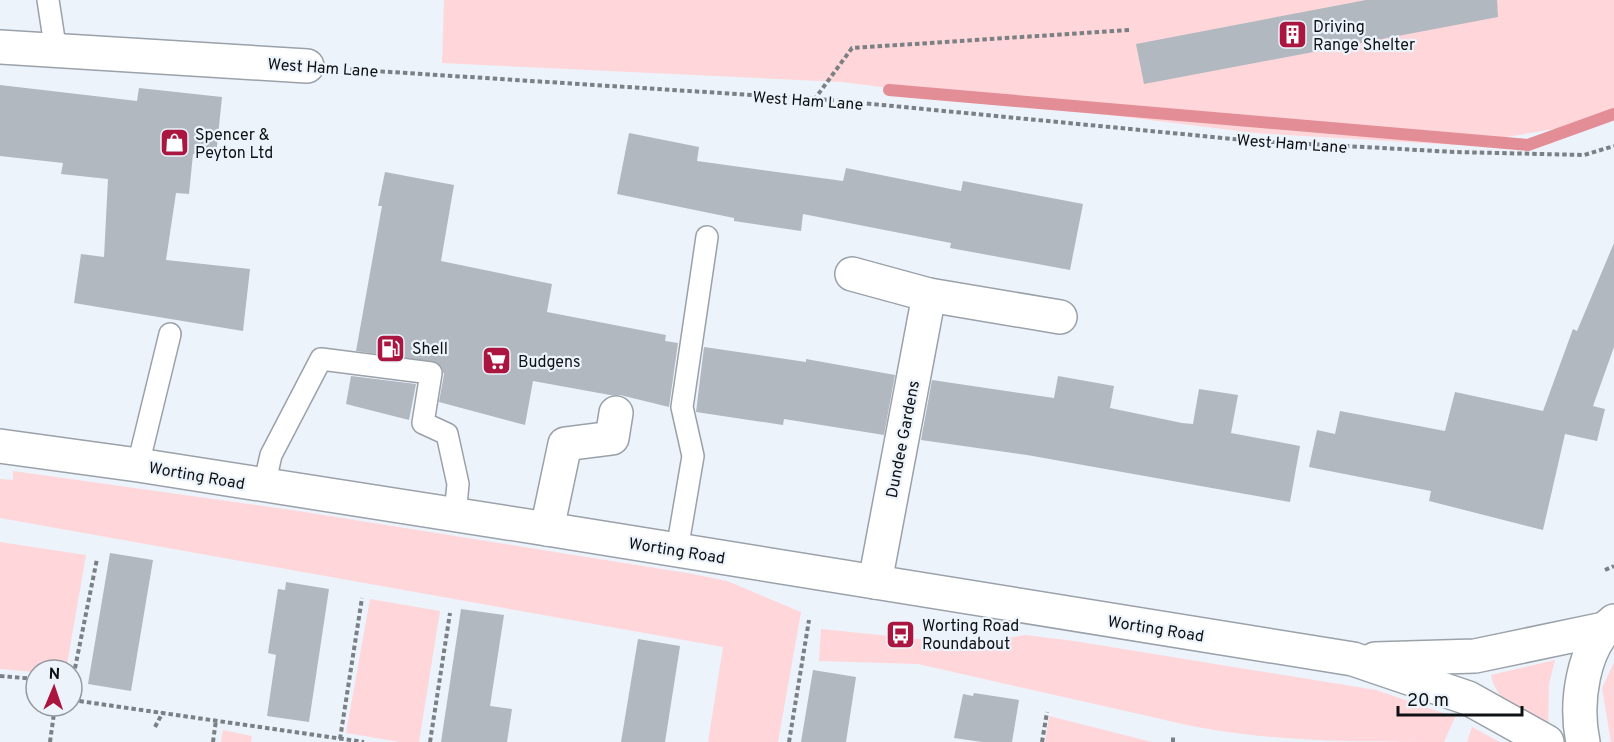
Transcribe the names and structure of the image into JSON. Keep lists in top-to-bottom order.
{
  "streets": {
    "main road": ["West Ham Lane", "Dundee Gardens", "Worting Road"]
  },
  "crossings": [
    ["Dundee Gardens", "Worting Road"]
  ],
  "places": {
    "building": ["Driving Range Shelter"],
    "shop": ["Spencer & Peyton Ltd"],
    "fuel station": ["Shell"],
    "supermarket": ["Budgens"],
    "bus stop": ["Worting Road Roundabout"]
  },
  "scale_bar": "20 m",
  "north": "top"
}
